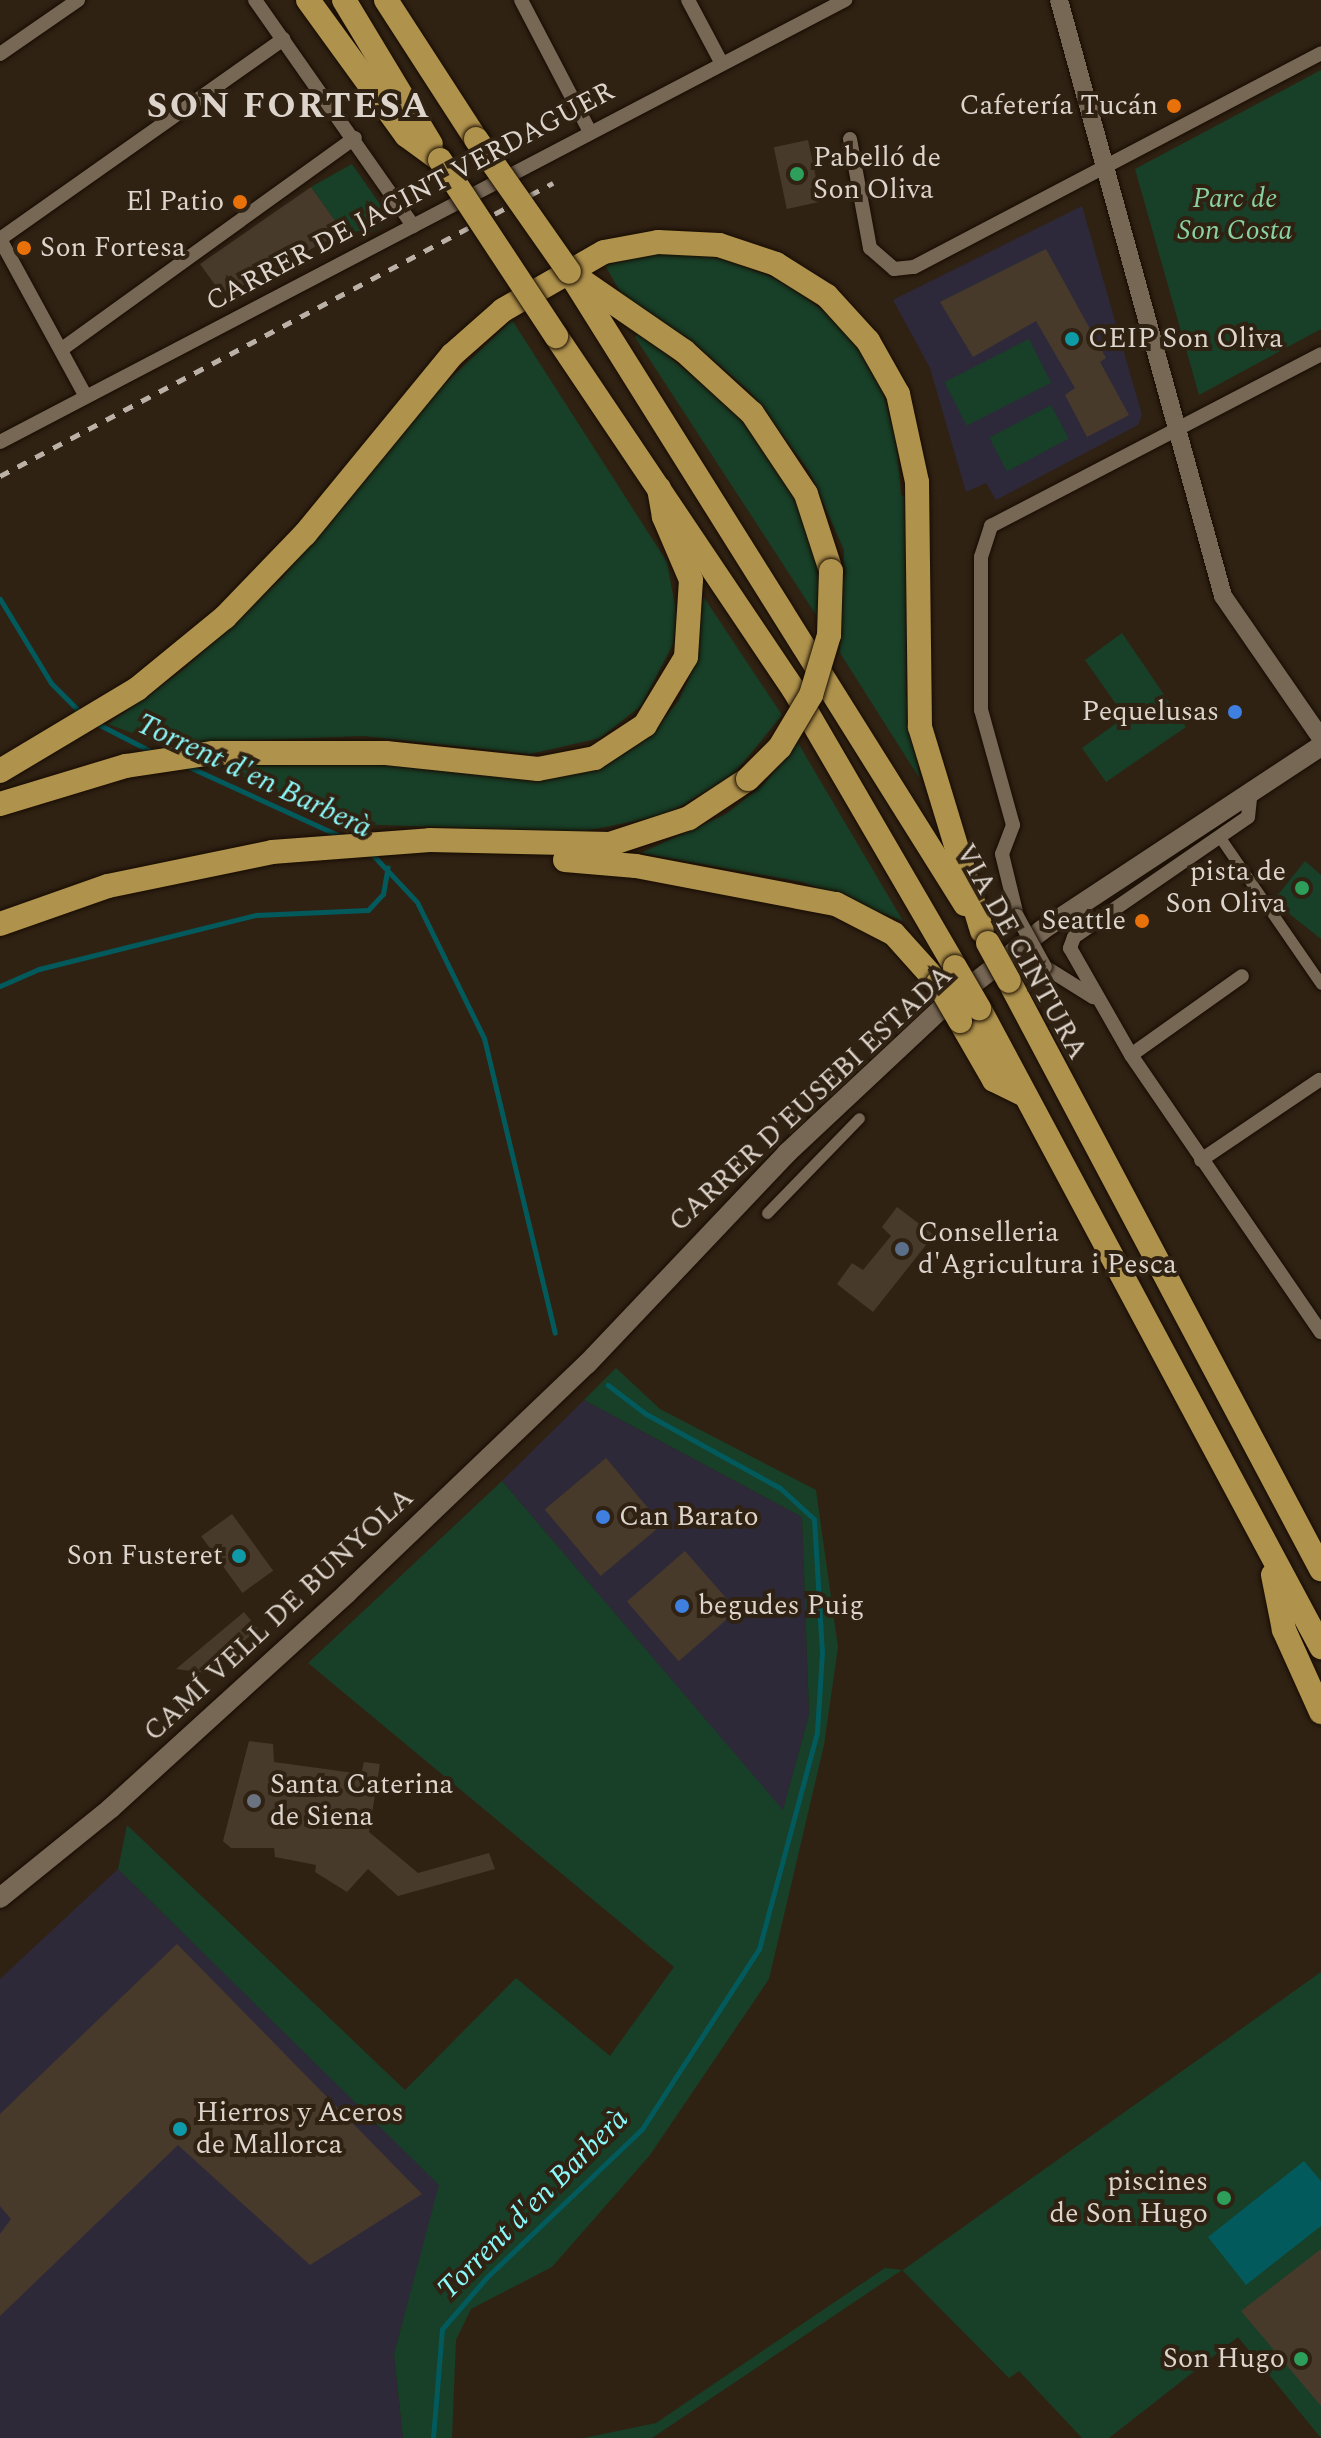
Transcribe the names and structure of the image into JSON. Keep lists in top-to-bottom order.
{
  "streets": {
    "highway": ["VIA DE CINTURA"],
    "main road": ["CARRER D'EUSEBI ESTADA", "CAMÍ VELL DE BUNYOLA"],
    "street": ["CARRER DE JACINT VERDAGUER"]
  },
  "crossings": [
    ["CARRER D'EUSEBI ESTADA", "CAMÍ VELL DE BUNYOLA"]
  ],
  "districts": ["SON FORTESA"],
  "water": ["Torrent d'en Barberà"],
  "parks": ["Parc de Son Costa"],
  "places": [
    "Cafetería Tucán",
    "Pabelló de Son Oliva",
    "El Patio",
    "Son Fortesa",
    "CEIP Son Oliva",
    "Pequelusas",
    "pista de Son Oliva",
    "Seattle",
    "Conselleria d'Agricultura i Pesca",
    "Can Barato",
    "Son Fusteret",
    "begudes Puig",
    "Santa Caterina de Siena",
    "Hierros y Aceros de Mallorca",
    "piscines de Son Hugo",
    "Son Hugo"
  ]
}
